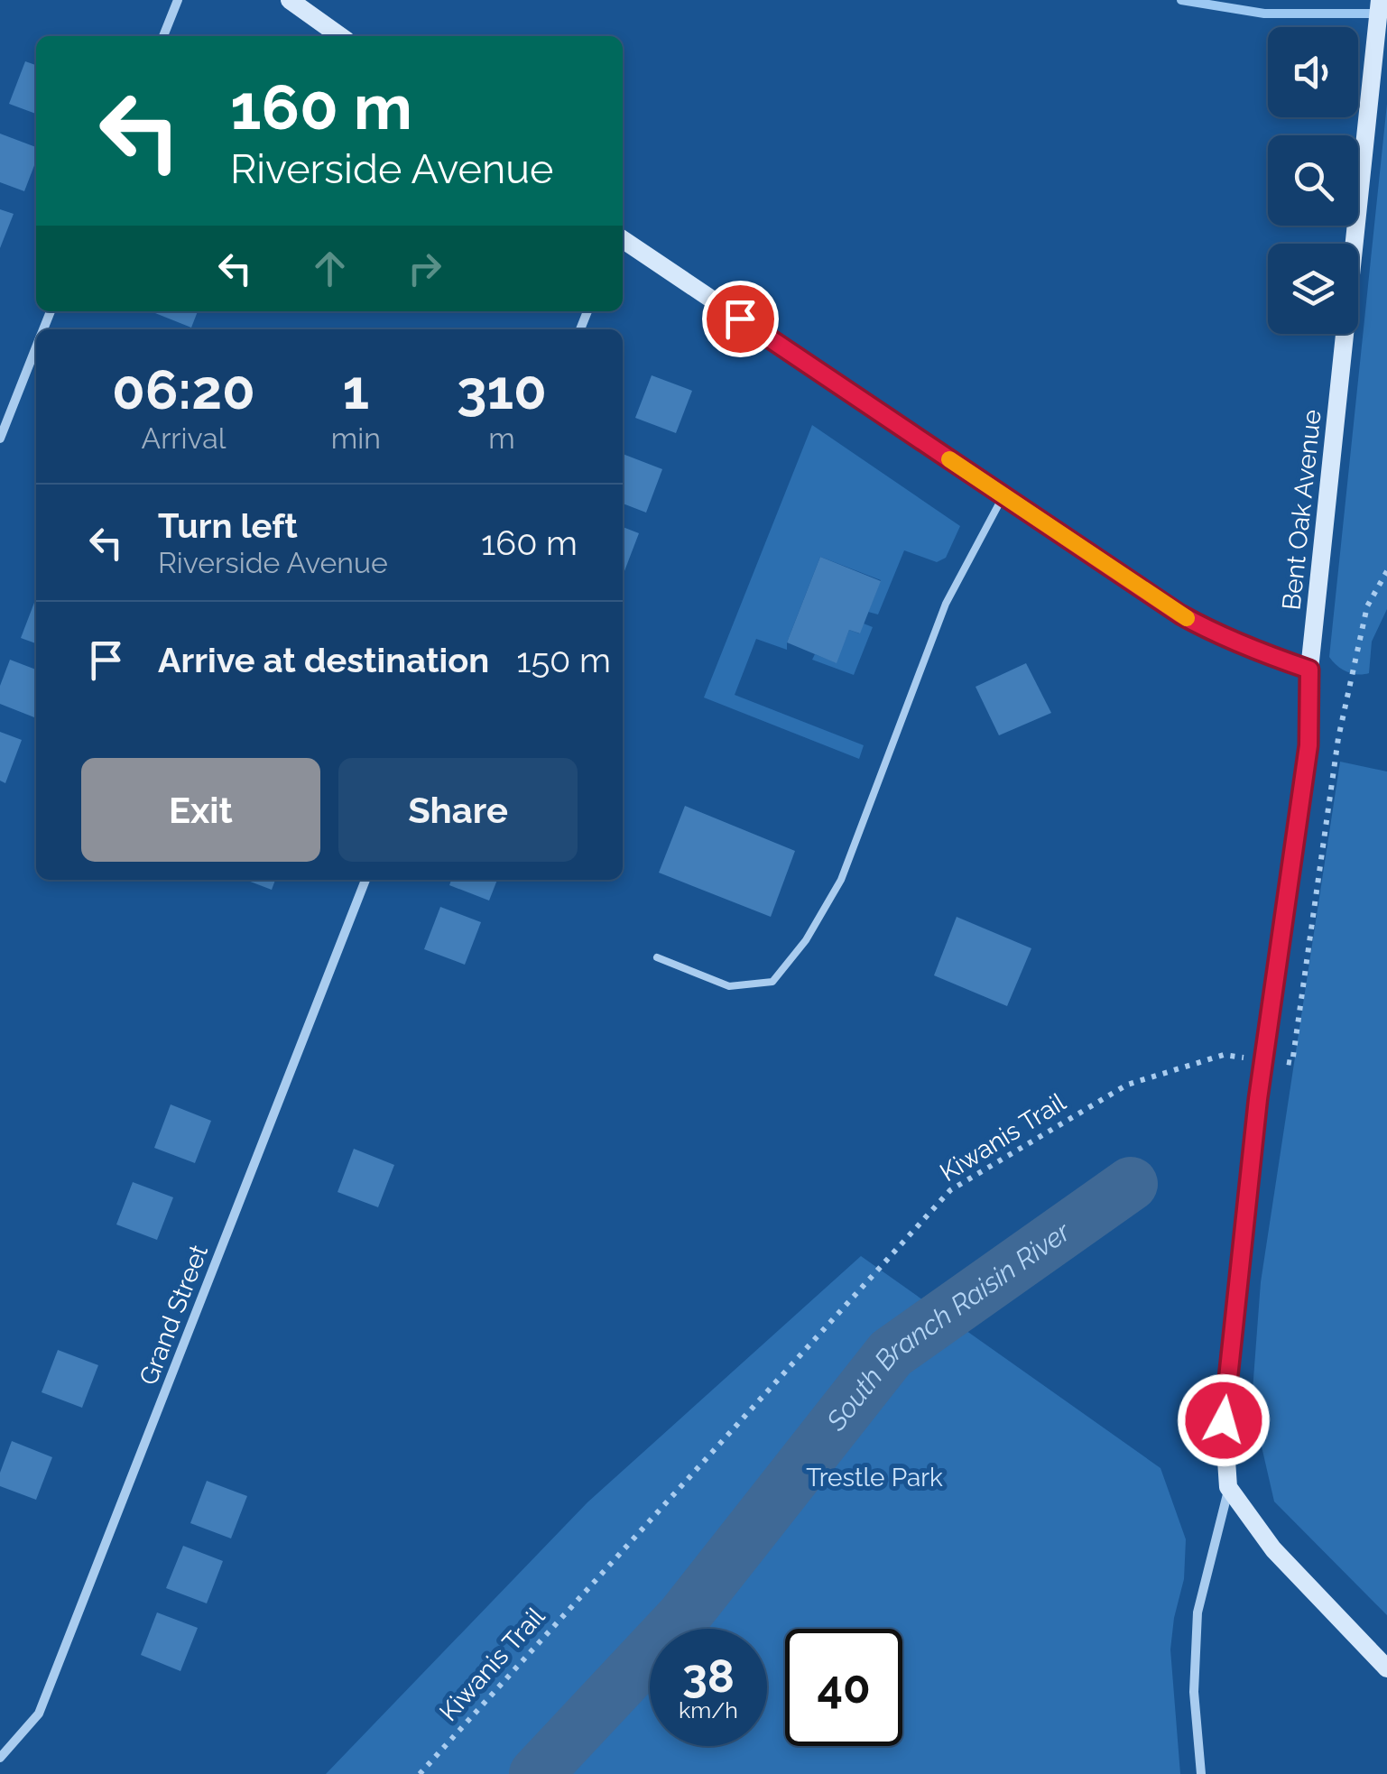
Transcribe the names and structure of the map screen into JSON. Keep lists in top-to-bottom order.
{
  "streets": {
    "street": ["Bent Oak Avenue", "Grand Street"],
    "path": ["Kiwanis Trail"]
  },
  "crossings": [
    ["Bent Oak Avenue", "Kiwanis Trail"]
  ],
  "water": ["South Branch Raisin River"],
  "parks": ["Trestle Park"],
  "page": {
    "turn": ["160 m", "Riverside Avenue"],
    "eta": [
      "06:20",
      "Arrival",
      "1",
      "min",
      "310",
      "m"
    ],
    "list": [
      {
        "name": "Turn left",
        "note": "Riverside Avenue",
        "value": "160 m"
      },
      {
        "name": "Arrive at destination",
        "value": "150 m"
      }
    ],
    "buttons": ["Exit", "Share"],
    "speed": "38 km/h",
    "limit": "40"
  }
}
